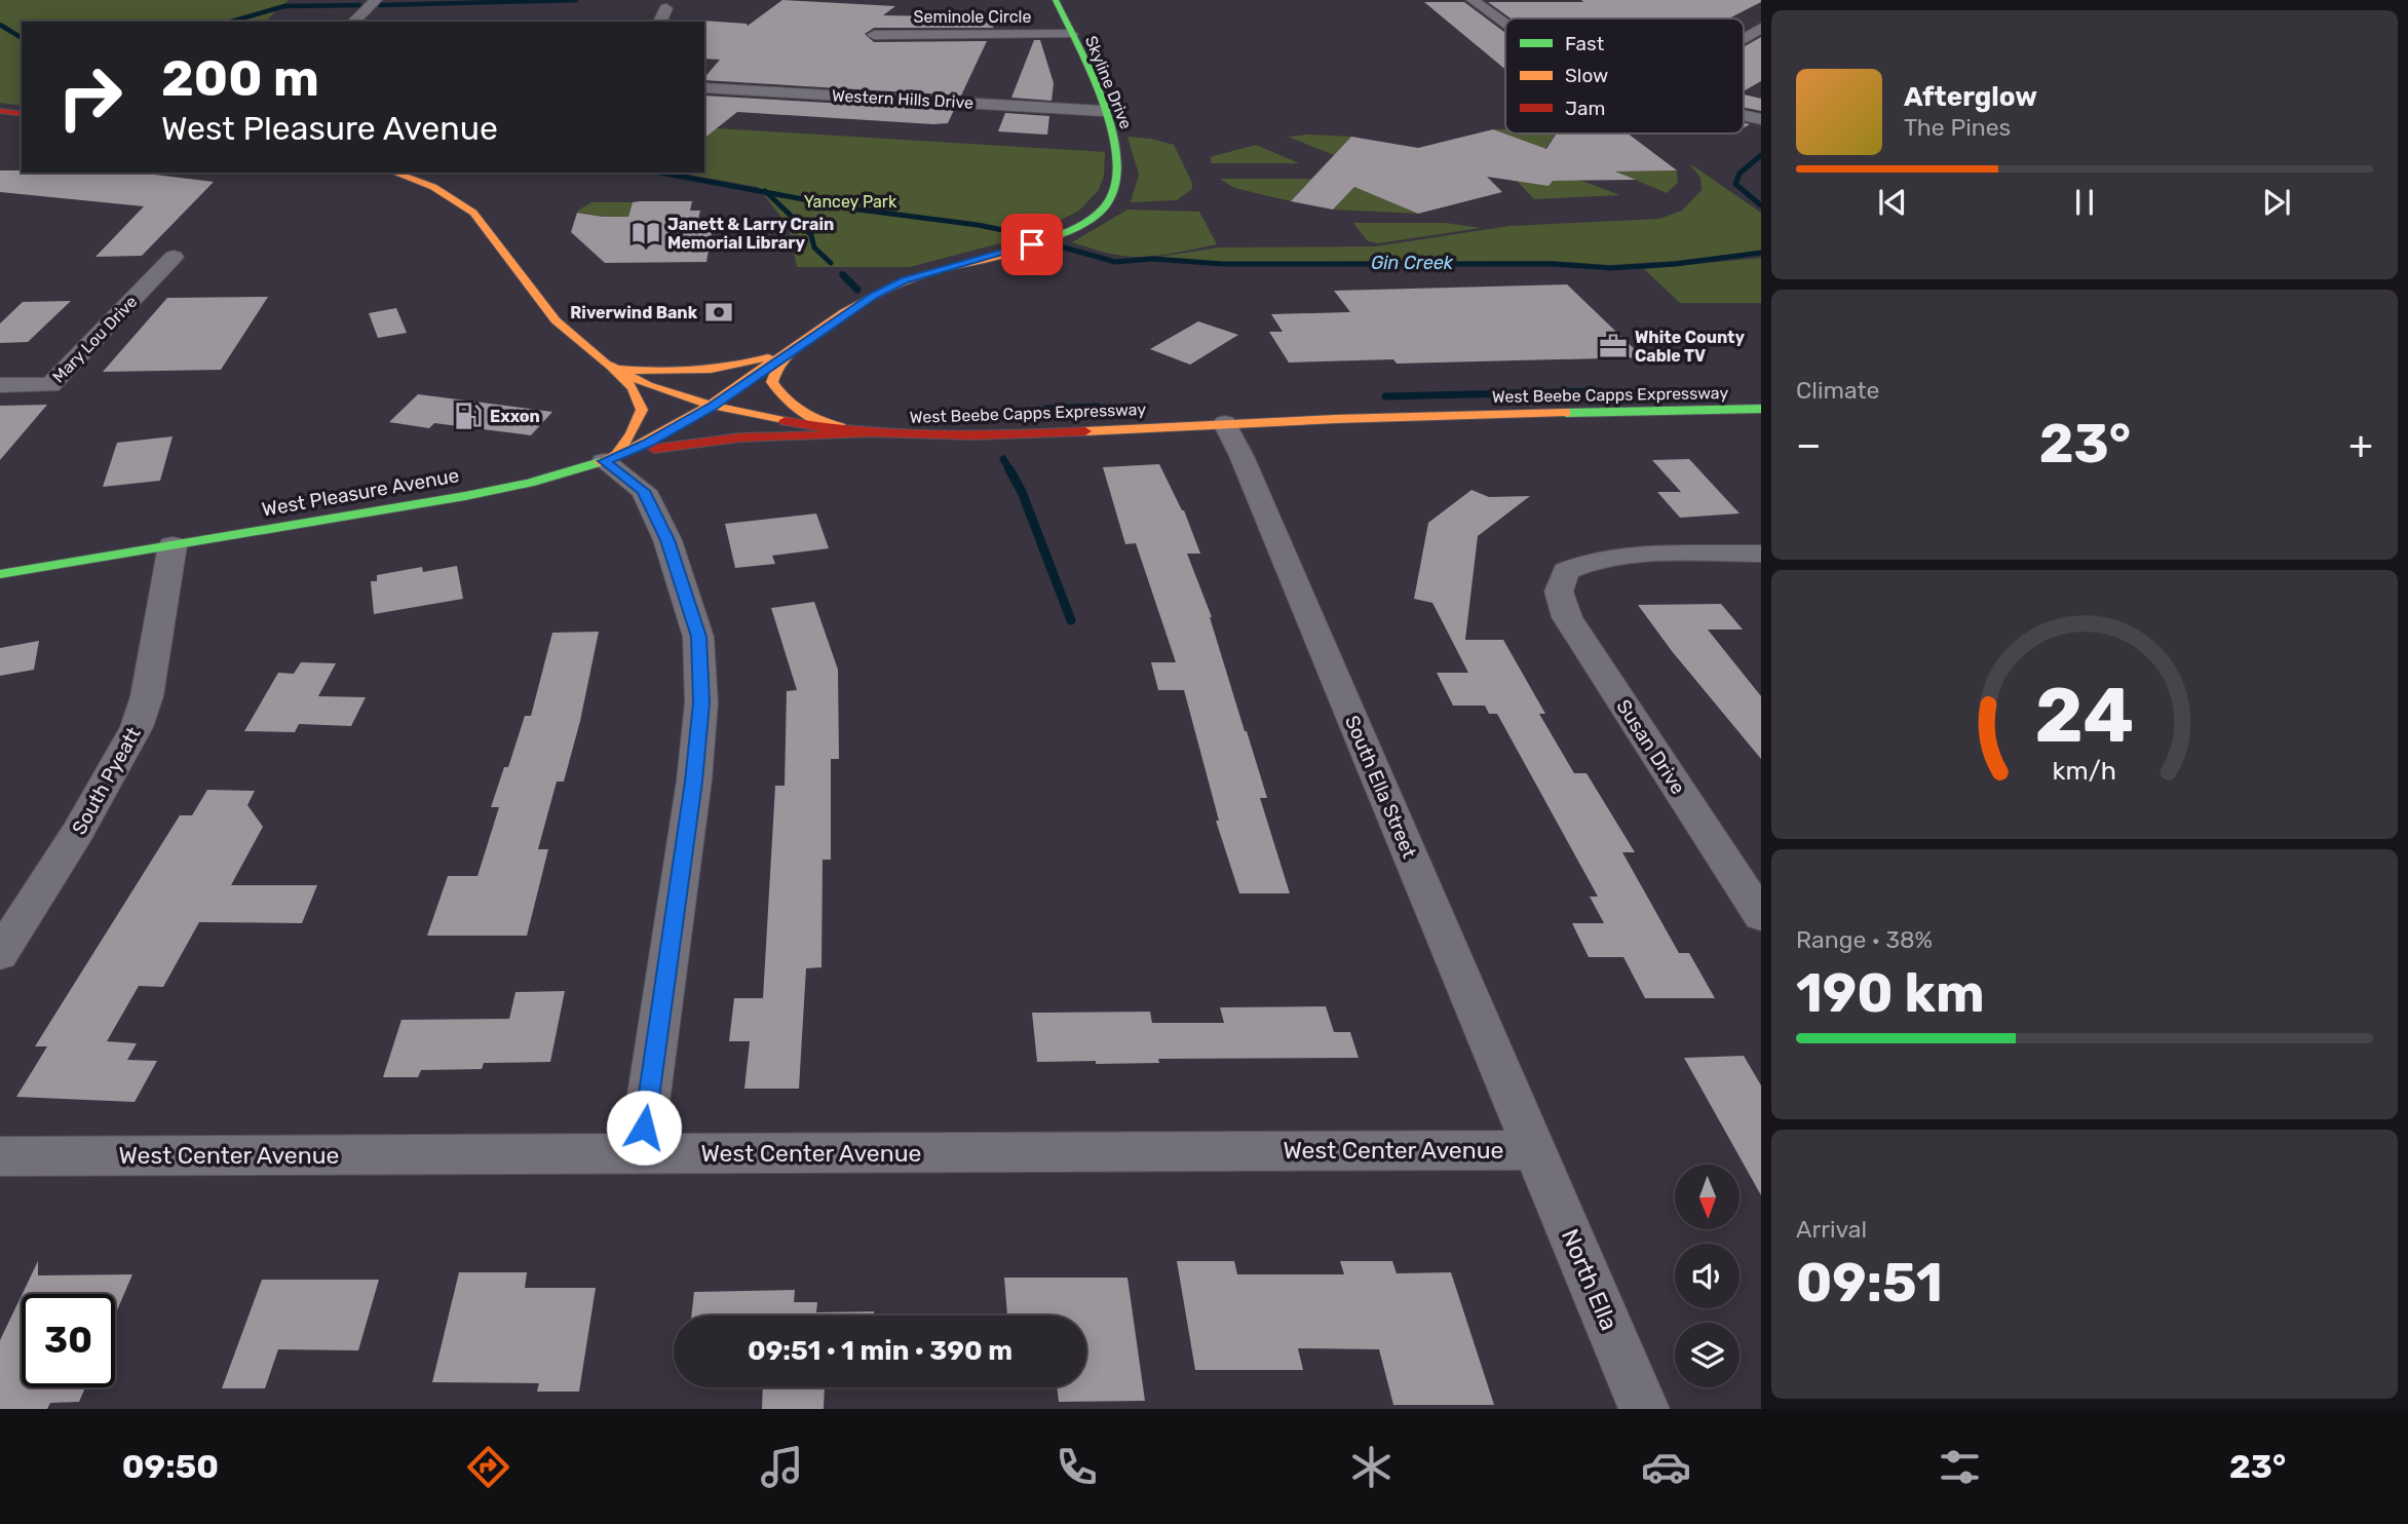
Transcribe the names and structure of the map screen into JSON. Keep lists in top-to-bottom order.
{
  "streets": {
    "street": [
      "Seminole Circle",
      "Skyline Drive",
      "Western Hills Drive",
      "Mary Lou Drive",
      "West Beebe Capps Expressway",
      "West Pleasure Avenue",
      "Susan Drive",
      "South Pyeatt",
      "South Ella Street",
      "West Center Avenue",
      "North Ella"
    ]
  },
  "crossings": [
    ["Seminole Circle", "Skyline Drive"],
    ["Skyline Drive", "Western Hills Drive"],
    ["Skyline Drive", "West Beebe Capps Expressway"],
    ["Skyline Drive", "West Pleasure Avenue"],
    ["West Beebe Capps Expressway", "West Pleasure Avenue"],
    ["West Beebe Capps Expressway", "South Ella Street"],
    ["West Pleasure Avenue", "South Pyeatt"],
    ["South Ella Street", "West Center Avenue"],
    ["South Ella Street", "North Ella"],
    ["West Center Avenue", "North Ella"]
  ],
  "water": ["Gin Creek"],
  "parks": ["Yancey Park"],
  "places": {
    "library": ["Janett & Larry Crain Memorial Library"],
    "bank": ["Riverwind Bank"],
    "office": ["White County Cable TV"],
    "fuel station": ["Exxon"]
  },
  "legend": ["Fast", "Slow", "Jam"],
  "north": "bottom",
  "page": {
    "turn": ["200 m", "West Pleasure Avenue"],
    "song": ["Afterglow", "The Pines"],
    "tile": [
      "Climate",
      ["Range · 38%", "190 km"],
      ["Arrival", "09:51"]
    ],
    "heat": ["−", "23°", "+"],
    "limit": "30",
    "trip": "09:51 · 1 min · 390 m",
    "tabs": ["09:50", "23°"],
    "gauge": ["24", "km/h"]
  }
}
